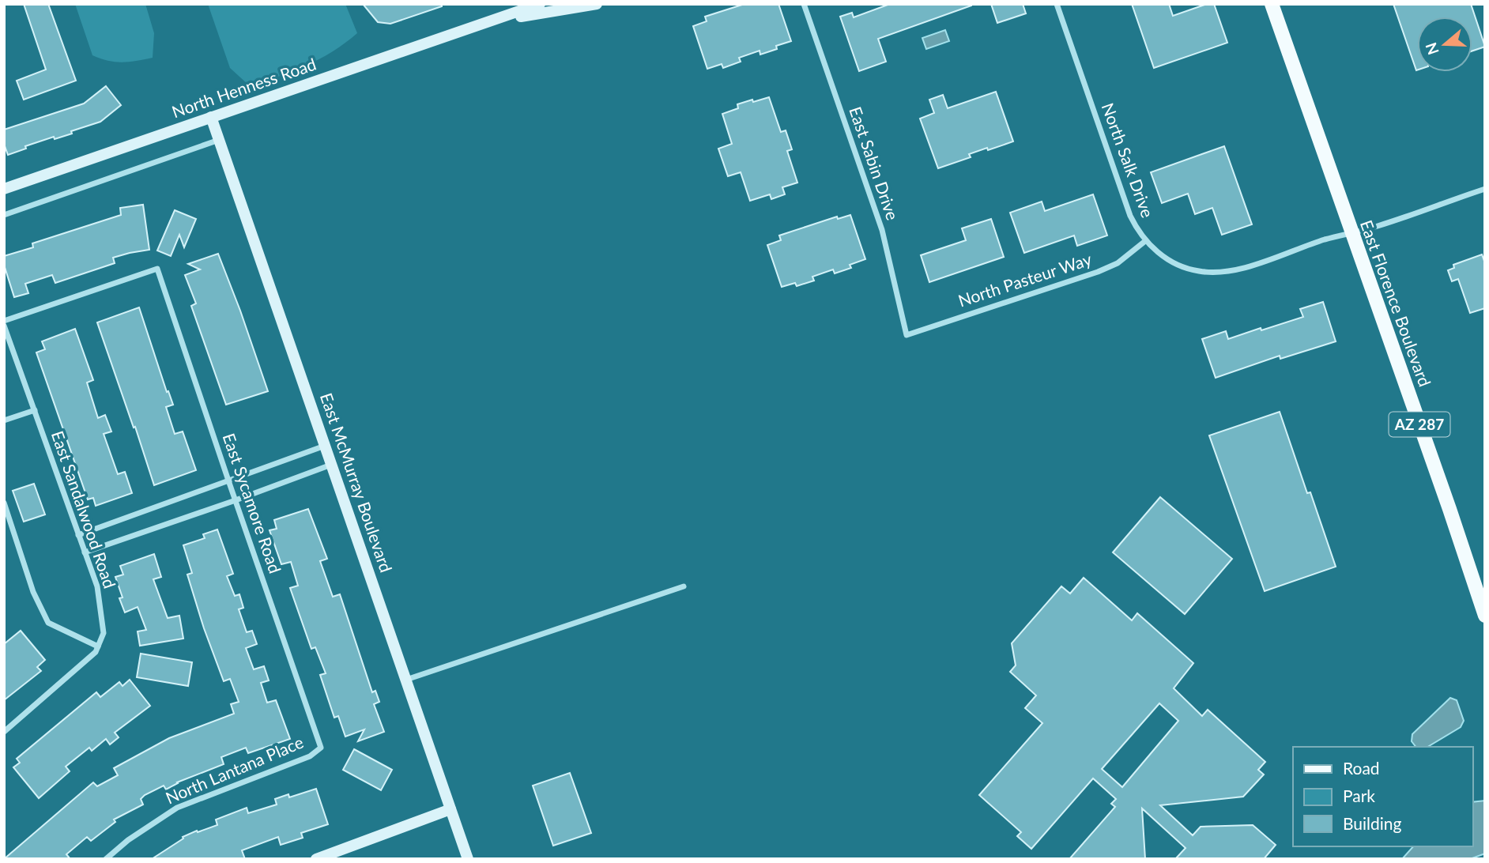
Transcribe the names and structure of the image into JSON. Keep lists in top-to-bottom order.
{
  "streets": {
    "main road": ["East Florence Boulevard", "AZ 287"],
    "street": [
      "North Henness Road",
      "North Salk Drive",
      "East Sabin Drive",
      "North Pasteur Way",
      "East McMurray Boulevard",
      "East Sycamore Road",
      "East Sandalwood Road",
      "North Lantana Place"
    ]
  },
  "crossings": [
    ["North Henness Road", "East McMurray Boulevard"],
    ["North Salk Drive", "North Pasteur Way"],
    ["North Salk Drive", "East Florence Boulevard"],
    ["East Sabin Drive", "North Pasteur Way"],
    ["East Sycamore Road", "North Lantana Place"]
  ],
  "legend": ["Road", "Park", "Building"],
  "north": "left"
}
